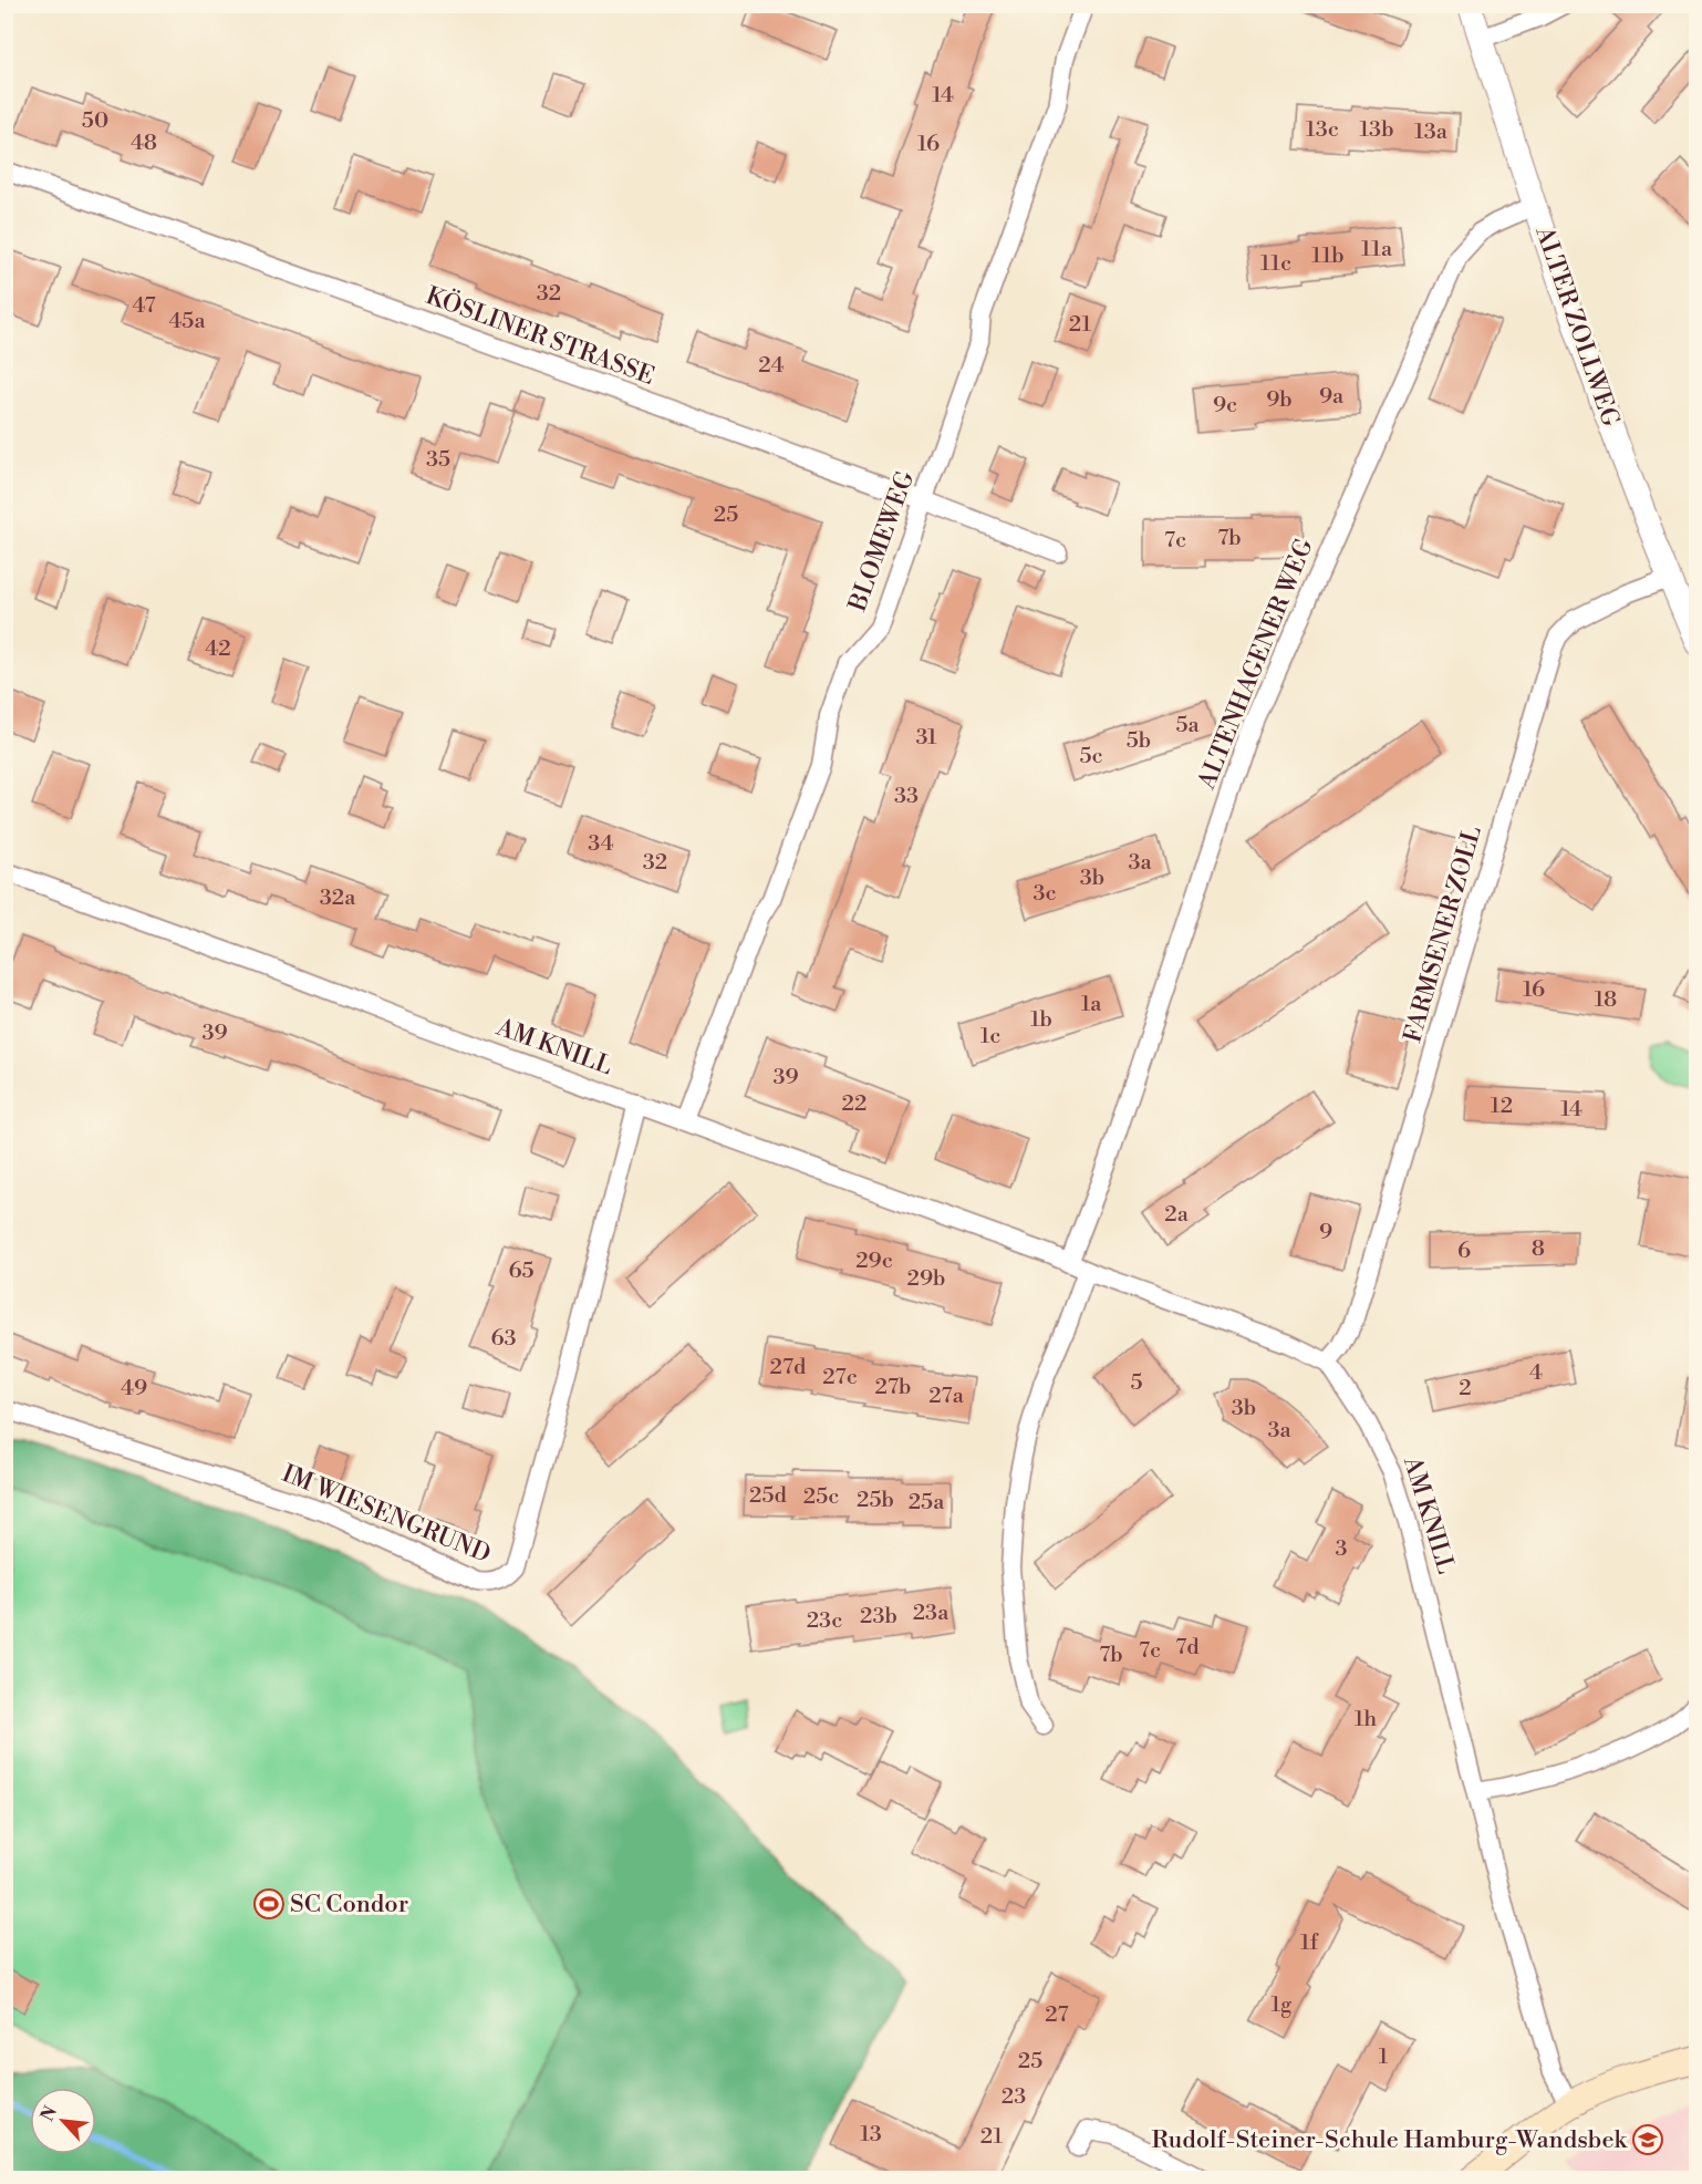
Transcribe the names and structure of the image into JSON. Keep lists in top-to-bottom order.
{
  "streets": {
    "street": [
      "ALTER ZOLLWEG",
      "KÖSLINER STRASSE",
      "BLOMEWEG",
      "ALTENHAGENER WEG",
      "FARMSENER ZOLL",
      "AM KNILL",
      "IM WIESENGRUND"
    ]
  },
  "crossings": [
    ["ALTER ZOLLWEG", "ALTENHAGENER WEG"],
    ["ALTER ZOLLWEG", "FARMSENER ZOLL"],
    ["KÖSLINER STRASSE", "BLOMEWEG"],
    ["BLOMEWEG", "AM KNILL"],
    ["ALTENHAGENER WEG", "AM KNILL"],
    ["FARMSENER ZOLL", "AM KNILL"],
    ["AM KNILL", "IM WIESENGRUND"]
  ],
  "places": {
    "sports": ["SC Condor"],
    "school or university": ["Rudolf-Steiner-Schule Hamburg-Wandsbek"]
  },
  "house_numbers": [
    "14",
    "50",
    "13c",
    "13b",
    "13a",
    "48",
    "16",
    "11a",
    "11b",
    "11c",
    "32",
    "47",
    "45a",
    "21",
    "24",
    "9a",
    "9b",
    "9c",
    "35",
    "25",
    "7b",
    "7c",
    "42",
    "5a",
    "31",
    "5b",
    "5c",
    "33",
    "34",
    "32",
    "3a",
    "3b",
    "3c",
    "32a",
    "16",
    "18",
    "1a",
    "1b",
    "39",
    "1c",
    "39",
    "22",
    "12",
    "14",
    "2a",
    "9",
    "8",
    "6",
    "29c",
    "65",
    "29b",
    "63",
    "27d",
    "4",
    "27c",
    "5",
    "27b",
    "49",
    "2",
    "27a",
    "3b",
    "3a",
    "25d",
    "25c",
    "25b",
    "25a",
    "3",
    "23a",
    "23b",
    "23c",
    "7d",
    "7c",
    "7b",
    "1h",
    "1f",
    "1g",
    "27",
    "1",
    "25",
    "23",
    "13",
    "21"
  ],
  "north": "top left"
}
